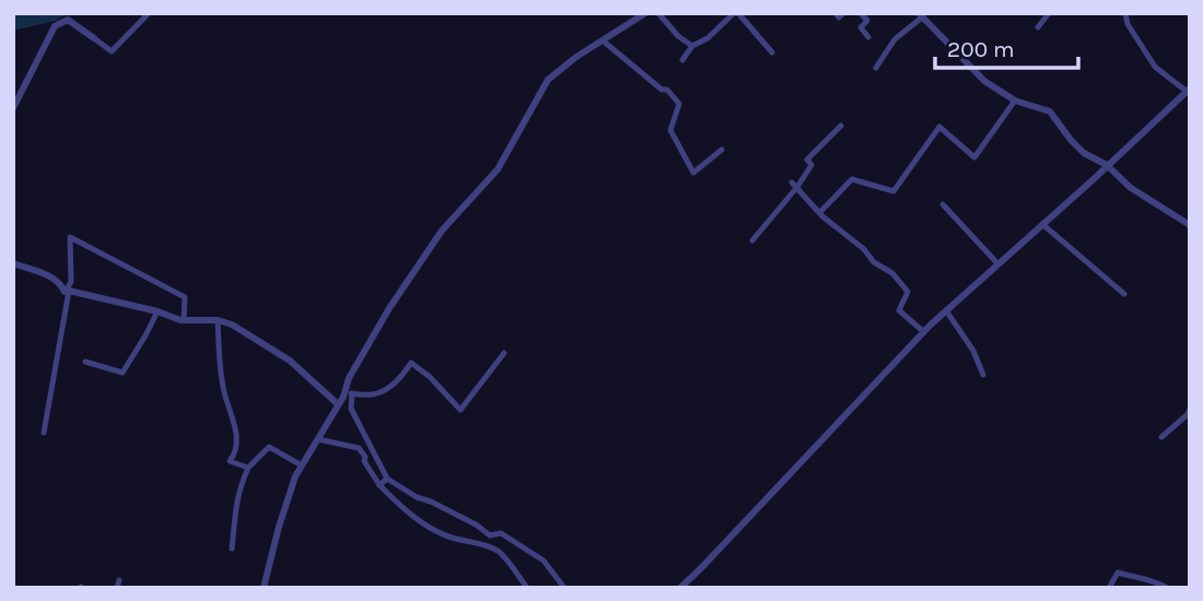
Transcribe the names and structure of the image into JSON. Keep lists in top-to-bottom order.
{
  "scale_bar": "200 m"
}
